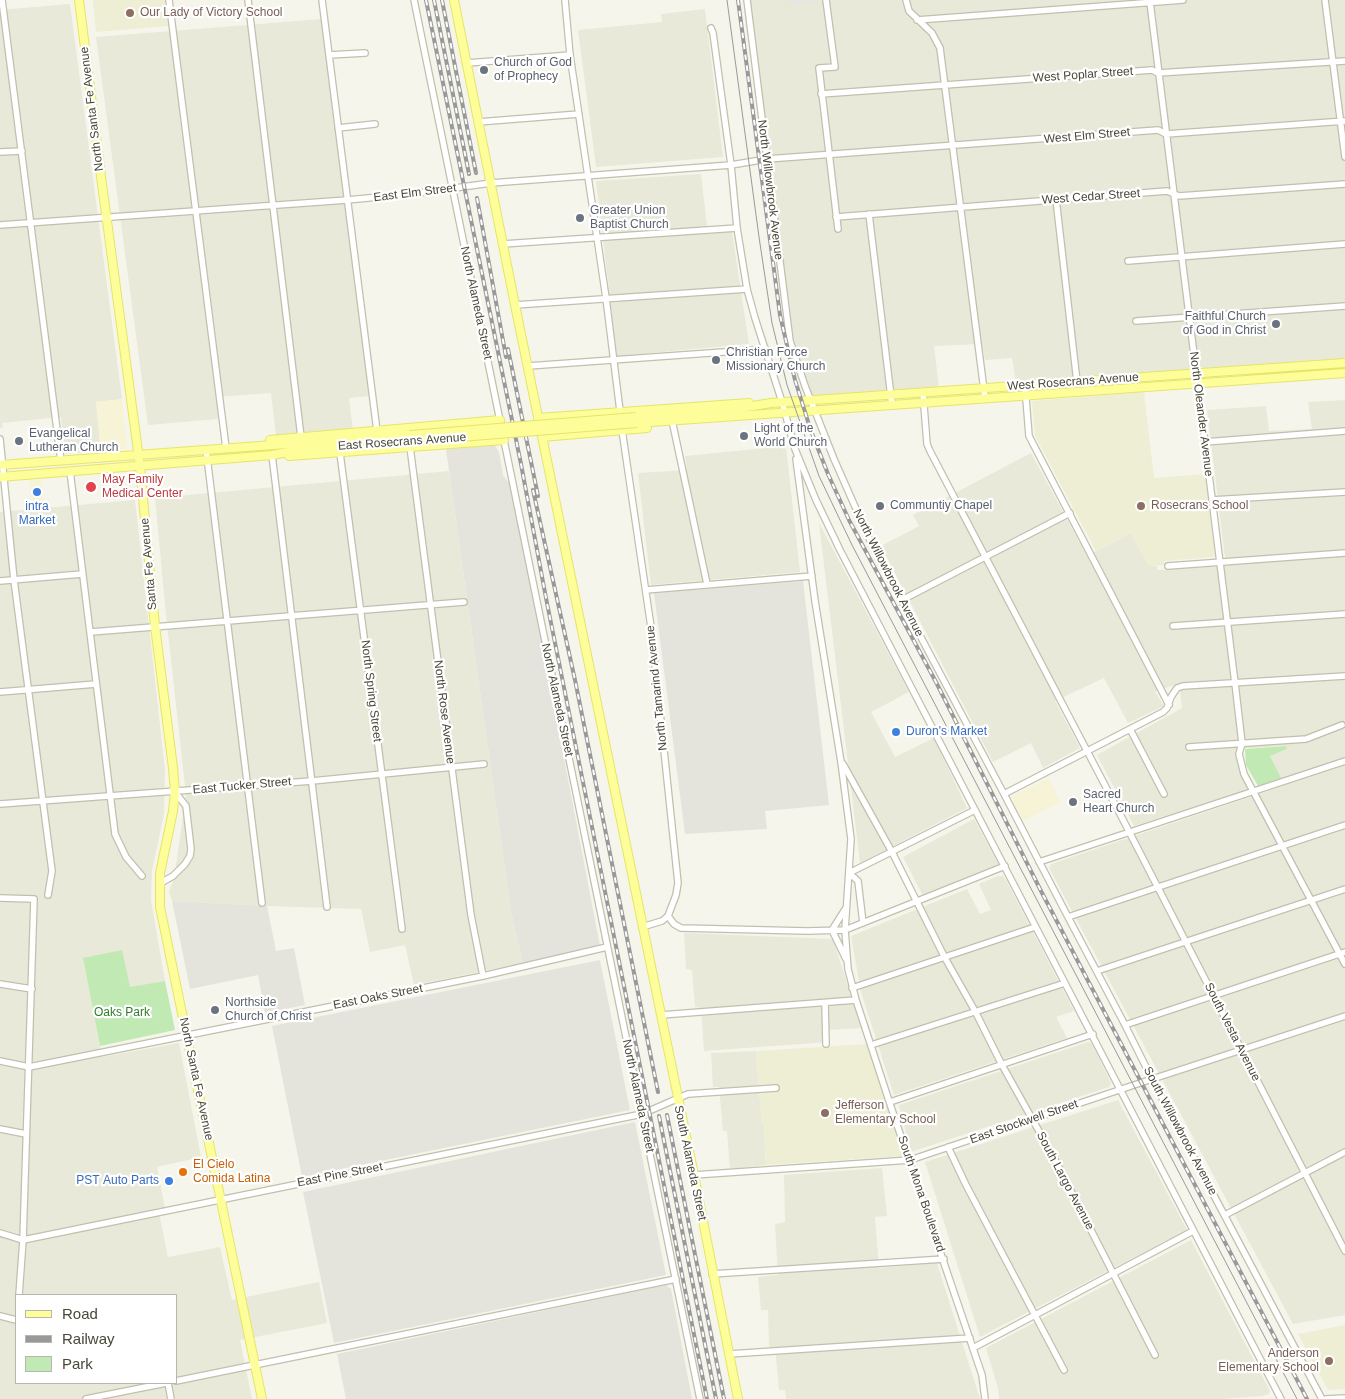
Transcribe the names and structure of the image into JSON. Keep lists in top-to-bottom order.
{
  "streets": {
    "main road": [
      "North Santa Fe Avenue",
      "West Rosecrans Avenue",
      "East Rosecrans Avenue",
      "Santa Fe Avenue",
      "South Alameda Street"
    ],
    "street": [
      "West Poplar Street",
      "West Elm Street",
      "North Willowbrook Avenue",
      "East Elm Street",
      "West Cedar Street",
      "North Alameda Street",
      "North Oleander Avenue",
      "North Tamarind Avenue",
      "North Spring Street",
      "North Rose Avenue",
      "East Tucker Street",
      "East Oaks Street",
      "South Vesta Avenue",
      "East Stockwell Street",
      "South Willowbrook Avenue",
      "East Pine Street",
      "South Largo Avenue",
      "South Mona Boulevard"
    ]
  },
  "crossings": [
    ["West Poplar Street", "North Oleander Avenue"],
    ["North Santa Fe Avenue", "East Elm Street"],
    ["North Santa Fe Avenue", "Santa Fe Avenue"],
    ["North Santa Fe Avenue", "East Tucker Street"],
    ["North Santa Fe Avenue", "East Oaks Street"],
    ["North Santa Fe Avenue", "East Pine Street"],
    ["West Elm Street", "East Elm Street"],
    ["West Elm Street", "North Oleander Avenue"],
    ["North Willowbrook Avenue", "East Elm Street"],
    ["North Willowbrook Avenue", "West Rosecrans Avenue"],
    ["North Willowbrook Avenue", "South Willowbrook Avenue"],
    ["East Elm Street", "North Alameda Street"],
    ["East Elm Street", "Santa Fe Avenue"],
    ["West Cedar Street", "North Oleander Avenue"],
    ["North Alameda Street", "East Oaks Street"],
    ["North Alameda Street", "East Pine Street"],
    ["West Rosecrans Avenue", "North Oleander Avenue"],
    ["West Rosecrans Avenue", "East Rosecrans Avenue"],
    ["West Rosecrans Avenue", "South Vesta Avenue"],
    ["East Rosecrans Avenue", "Santa Fe Avenue"],
    ["East Rosecrans Avenue", "North Rose Avenue"],
    ["Santa Fe Avenue", "East Tucker Street"],
    ["North Spring Street", "East Tucker Street"],
    ["North Rose Avenue", "East Tucker Street"],
    ["North Rose Avenue", "East Oaks Street"],
    ["South Vesta Avenue", "East Stockwell Street"],
    ["East Stockwell Street", "South Willowbrook Avenue"],
    ["East Stockwell Street", "South Alameda Street"],
    ["East Stockwell Street", "South Largo Avenue"],
    ["East Stockwell Street", "South Mona Boulevard"],
    ["South Alameda Street", "East Pine Street"],
    ["South Largo Avenue", "South Mona Boulevard"]
  ],
  "parks": ["Oaks Park"],
  "places": [
    "Our Lady of Victory School",
    "Church of God of Prophecy",
    "Greater Union Baptist Church",
    "Faithful Church of God in Christ",
    "Christian Force Missionary Church",
    "Light of the World Church",
    "Evangelical Lutheran Church",
    "May Family Medical Center",
    "intra Market",
    "Communtiy Chapel",
    "Rosecrans School",
    "Duron's Market",
    "Sacred Heart Church",
    "Northside Church of Christ",
    "Jefferson Elementary School",
    "El Cielo Comida Latina",
    "PST Auto Parts",
    "Anderson Elementary School"
  ],
  "legend": ["Road", "Railway", "Park"]
}
